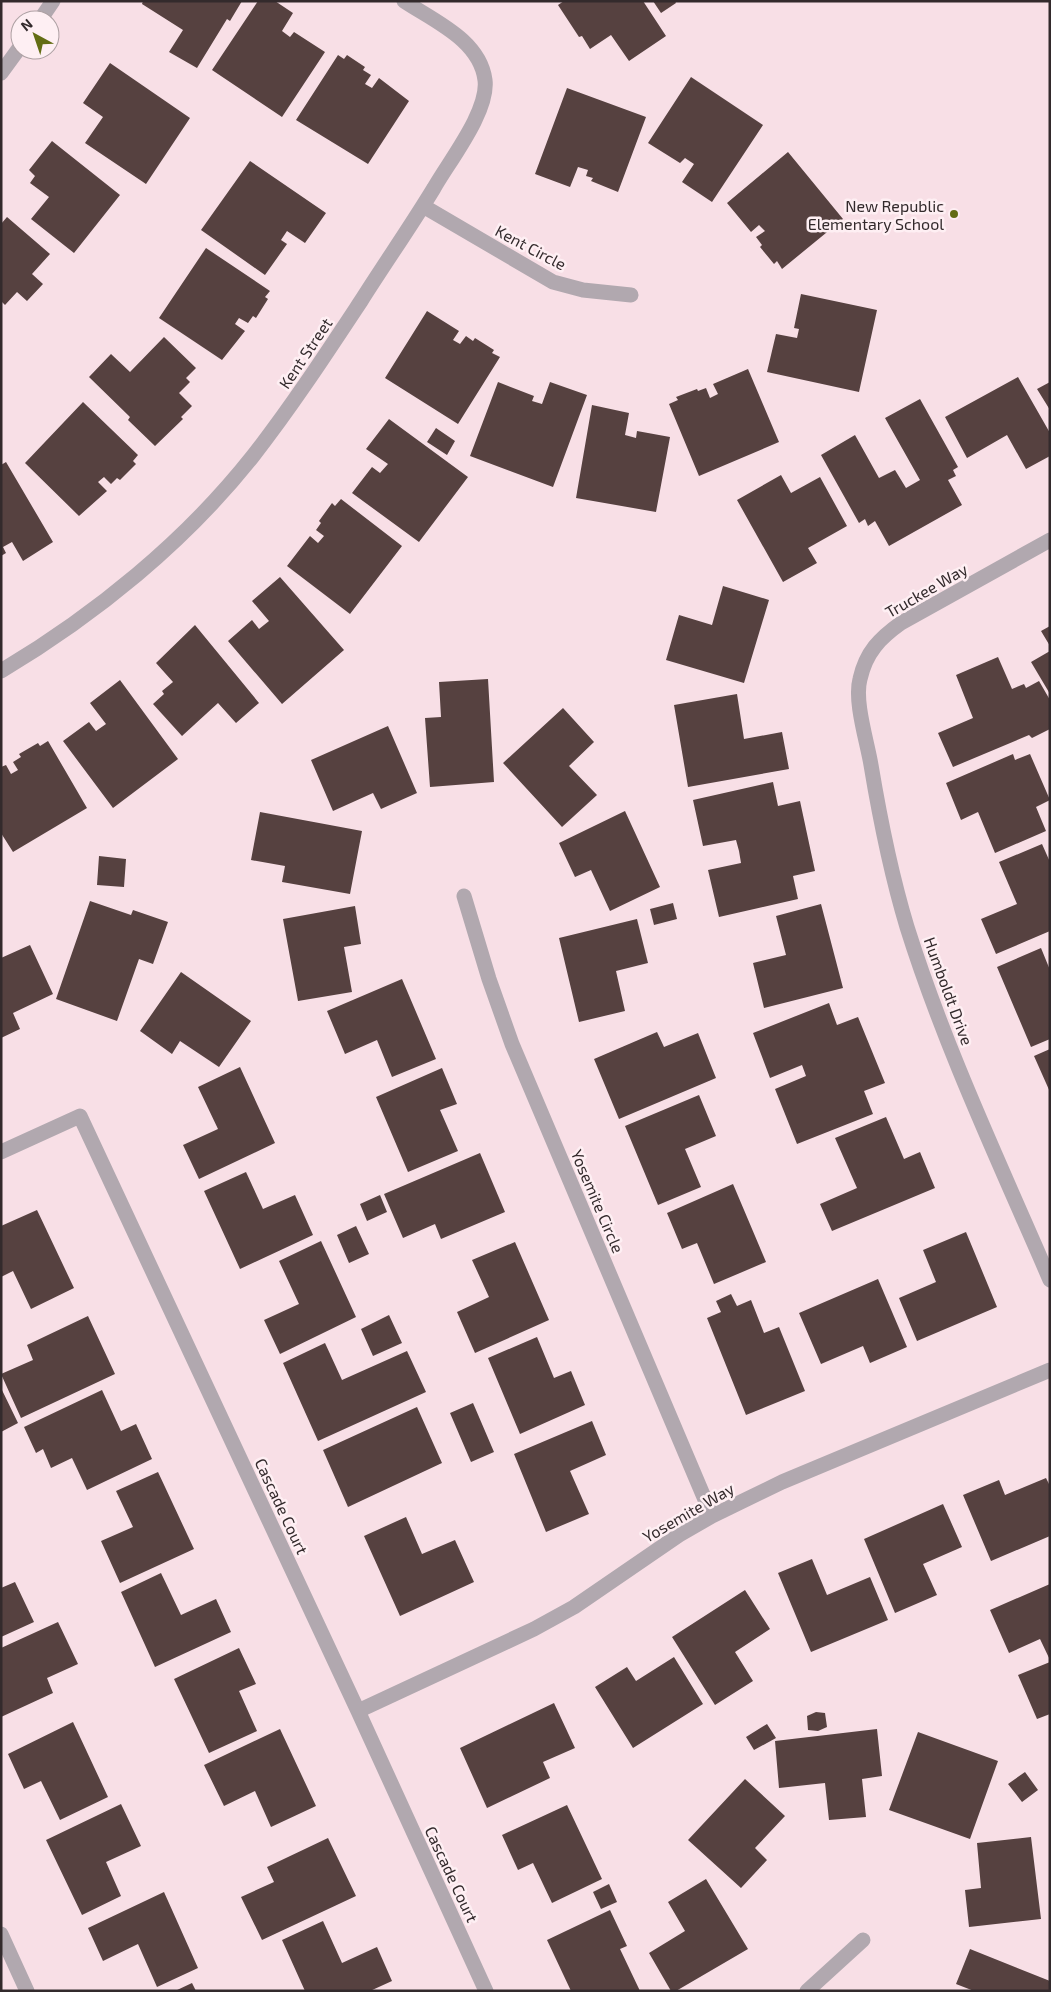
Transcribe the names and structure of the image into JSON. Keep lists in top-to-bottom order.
{
  "streets": {
    "street": [
      "Kent Circle",
      "Kent Street",
      "Truckee Way",
      "Humboldt Drive",
      "Yosemite Circle",
      "Cascade Court",
      "Yosemite Way"
    ]
  },
  "crossings": [
    ["Kent Circle", "Kent Street"],
    ["Truckee Way", "Humboldt Drive"],
    ["Yosemite Circle", "Yosemite Way"],
    ["Cascade Court", "Yosemite Way"]
  ],
  "places": ["New Republic Elementary School"],
  "north": "top left"
}
